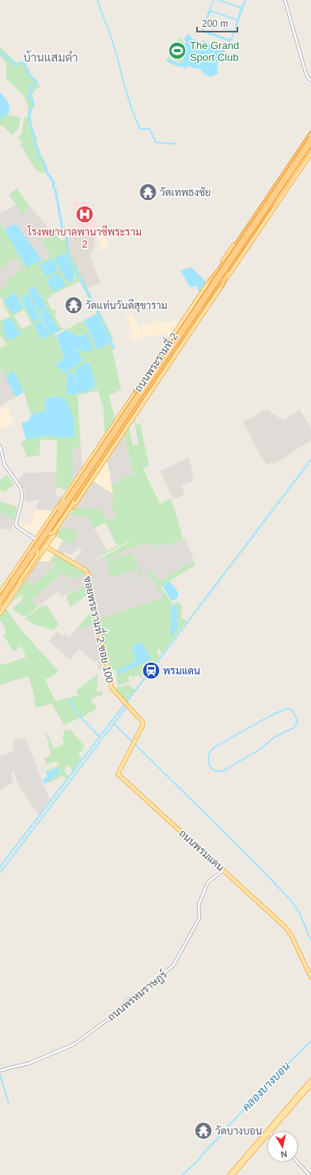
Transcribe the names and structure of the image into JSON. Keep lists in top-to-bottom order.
{
  "streets": {
    "highway": ["ถนนพระรามที่ 2"],
    "main road": ["ซอยพระรามที่ 2 ซอย 100", "ถนนพรมแดน"],
    "street": ["ถนนพรหมราษฎร์"]
  },
  "crossings": [
    ["ถนนพระรามที่ 2", "ซอยพระรามที่ 2 ซอย 100"],
    ["ซอยพระรามที่ 2 ซอย 100", "ถนนพรมแดน"],
    ["ถนนพรมแดน", "ถนนพรหมราษฎร์"]
  ],
  "districts": ["บ้านแสมดำ"],
  "water": ["คลองบางบอน"],
  "places": {
    "sports": ["The Grand Sport Club"],
    "temple": ["วัดเทพธงชัย", "วัดแท่นวันดีสุขาราม", "วัดบางบอน"],
    "hospital": ["โรงพยาบาลพานาซีพระราม 2"],
    "station": ["พรมแดน"]
  },
  "scale_bar": "200 m",
  "north": "bottom"
}
